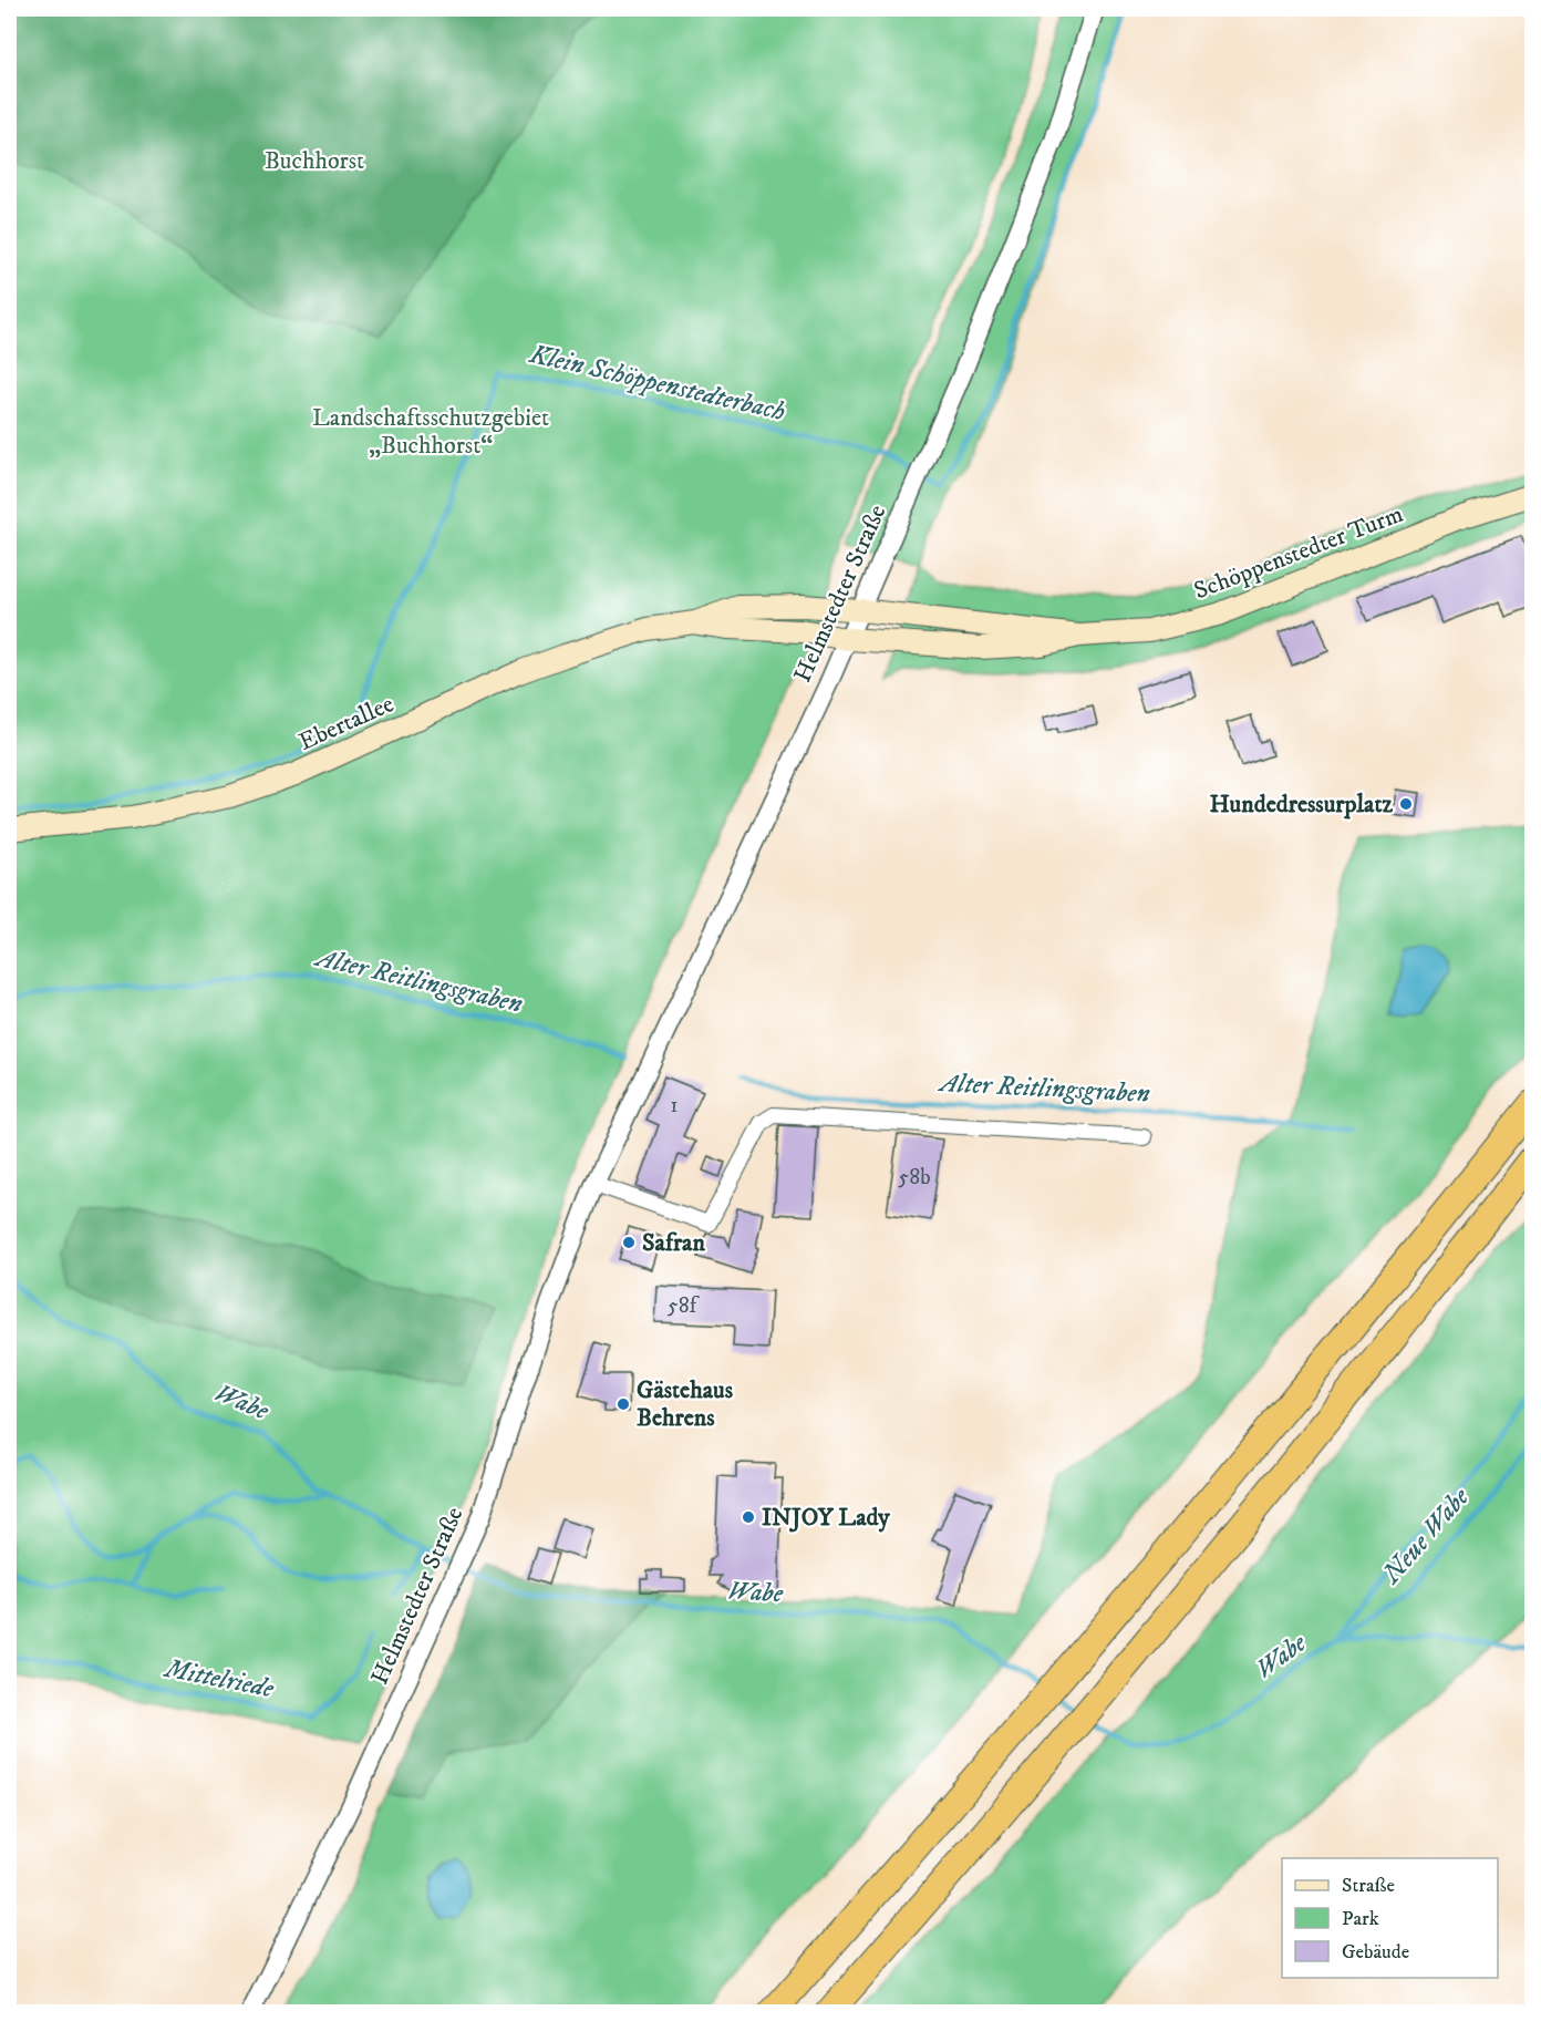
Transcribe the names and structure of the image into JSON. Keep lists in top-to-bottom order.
{
  "streets": {
    "main road": ["Schöppenstedter Turm", "Ebertallee"],
    "street": ["Helmstedter Straße"]
  },
  "crossings": [
    ["Schöppenstedter Turm", "Helmstedter Straße"],
    ["Schöppenstedter Turm", "Ebertallee"],
    ["Helmstedter Straße", "Ebertallee"]
  ],
  "water": [
    "Klein Schöppenstedterbach",
    "Alter Reitlingsgraben",
    "Wabe",
    "Neue Wabe",
    "Mittelriede"
  ],
  "parks": ["Buchhorst", "Landschaftsschutzgebiet „Buchhorst“"],
  "places": [
    "Hundedressurplatz",
    "Safran",
    "Gästehaus Behrens",
    "INJOY Lady"
  ],
  "house_numbers": ["1", "58b", "58f"],
  "legend": ["Straße", "Park", "Gebäude"]
}
